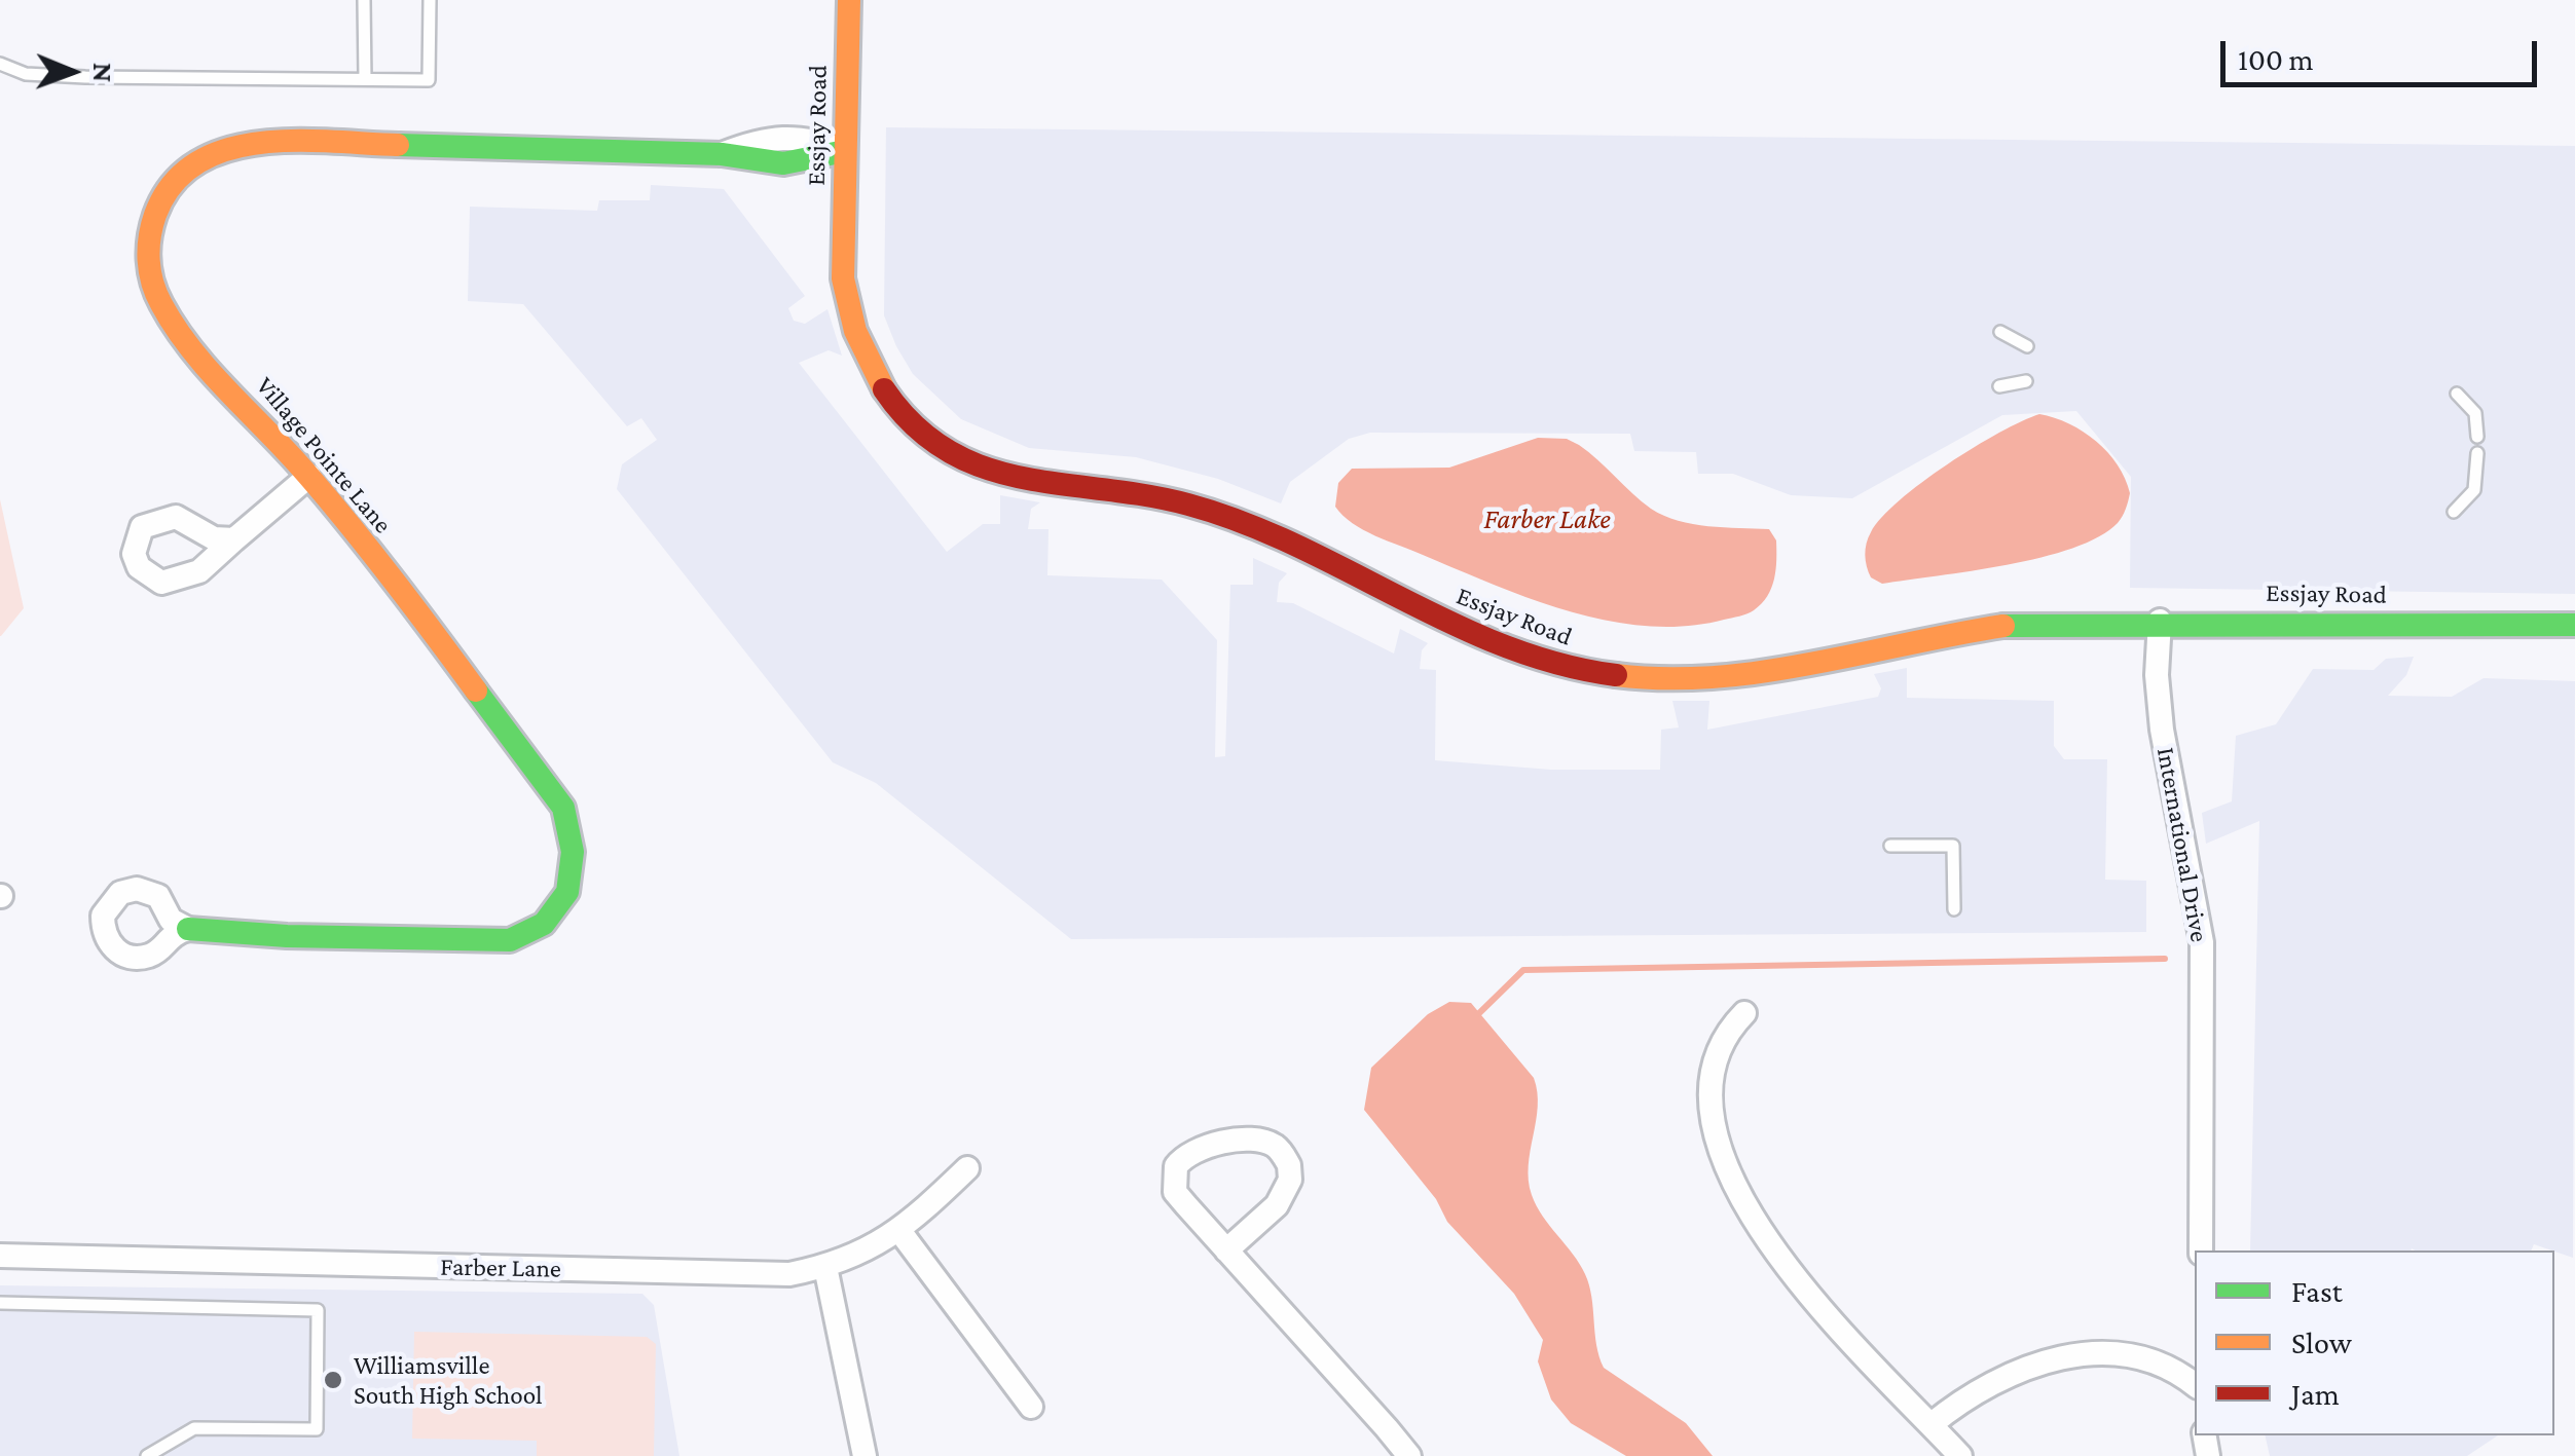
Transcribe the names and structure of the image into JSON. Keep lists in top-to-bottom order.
{
  "streets": {
    "street": [
      "Essjay Road",
      "Village Pointe Lane",
      "International Drive",
      "Farber Lane"
    ]
  },
  "crossings": [
    ["Essjay Road", "Village Pointe Lane"],
    ["Essjay Road", "International Drive"]
  ],
  "water": ["Farber Lake"],
  "places": ["Williamsville South High School"],
  "legend": ["Fast", "Slow", "Jam"],
  "scale_bar": "100 m",
  "north": "right"
}
